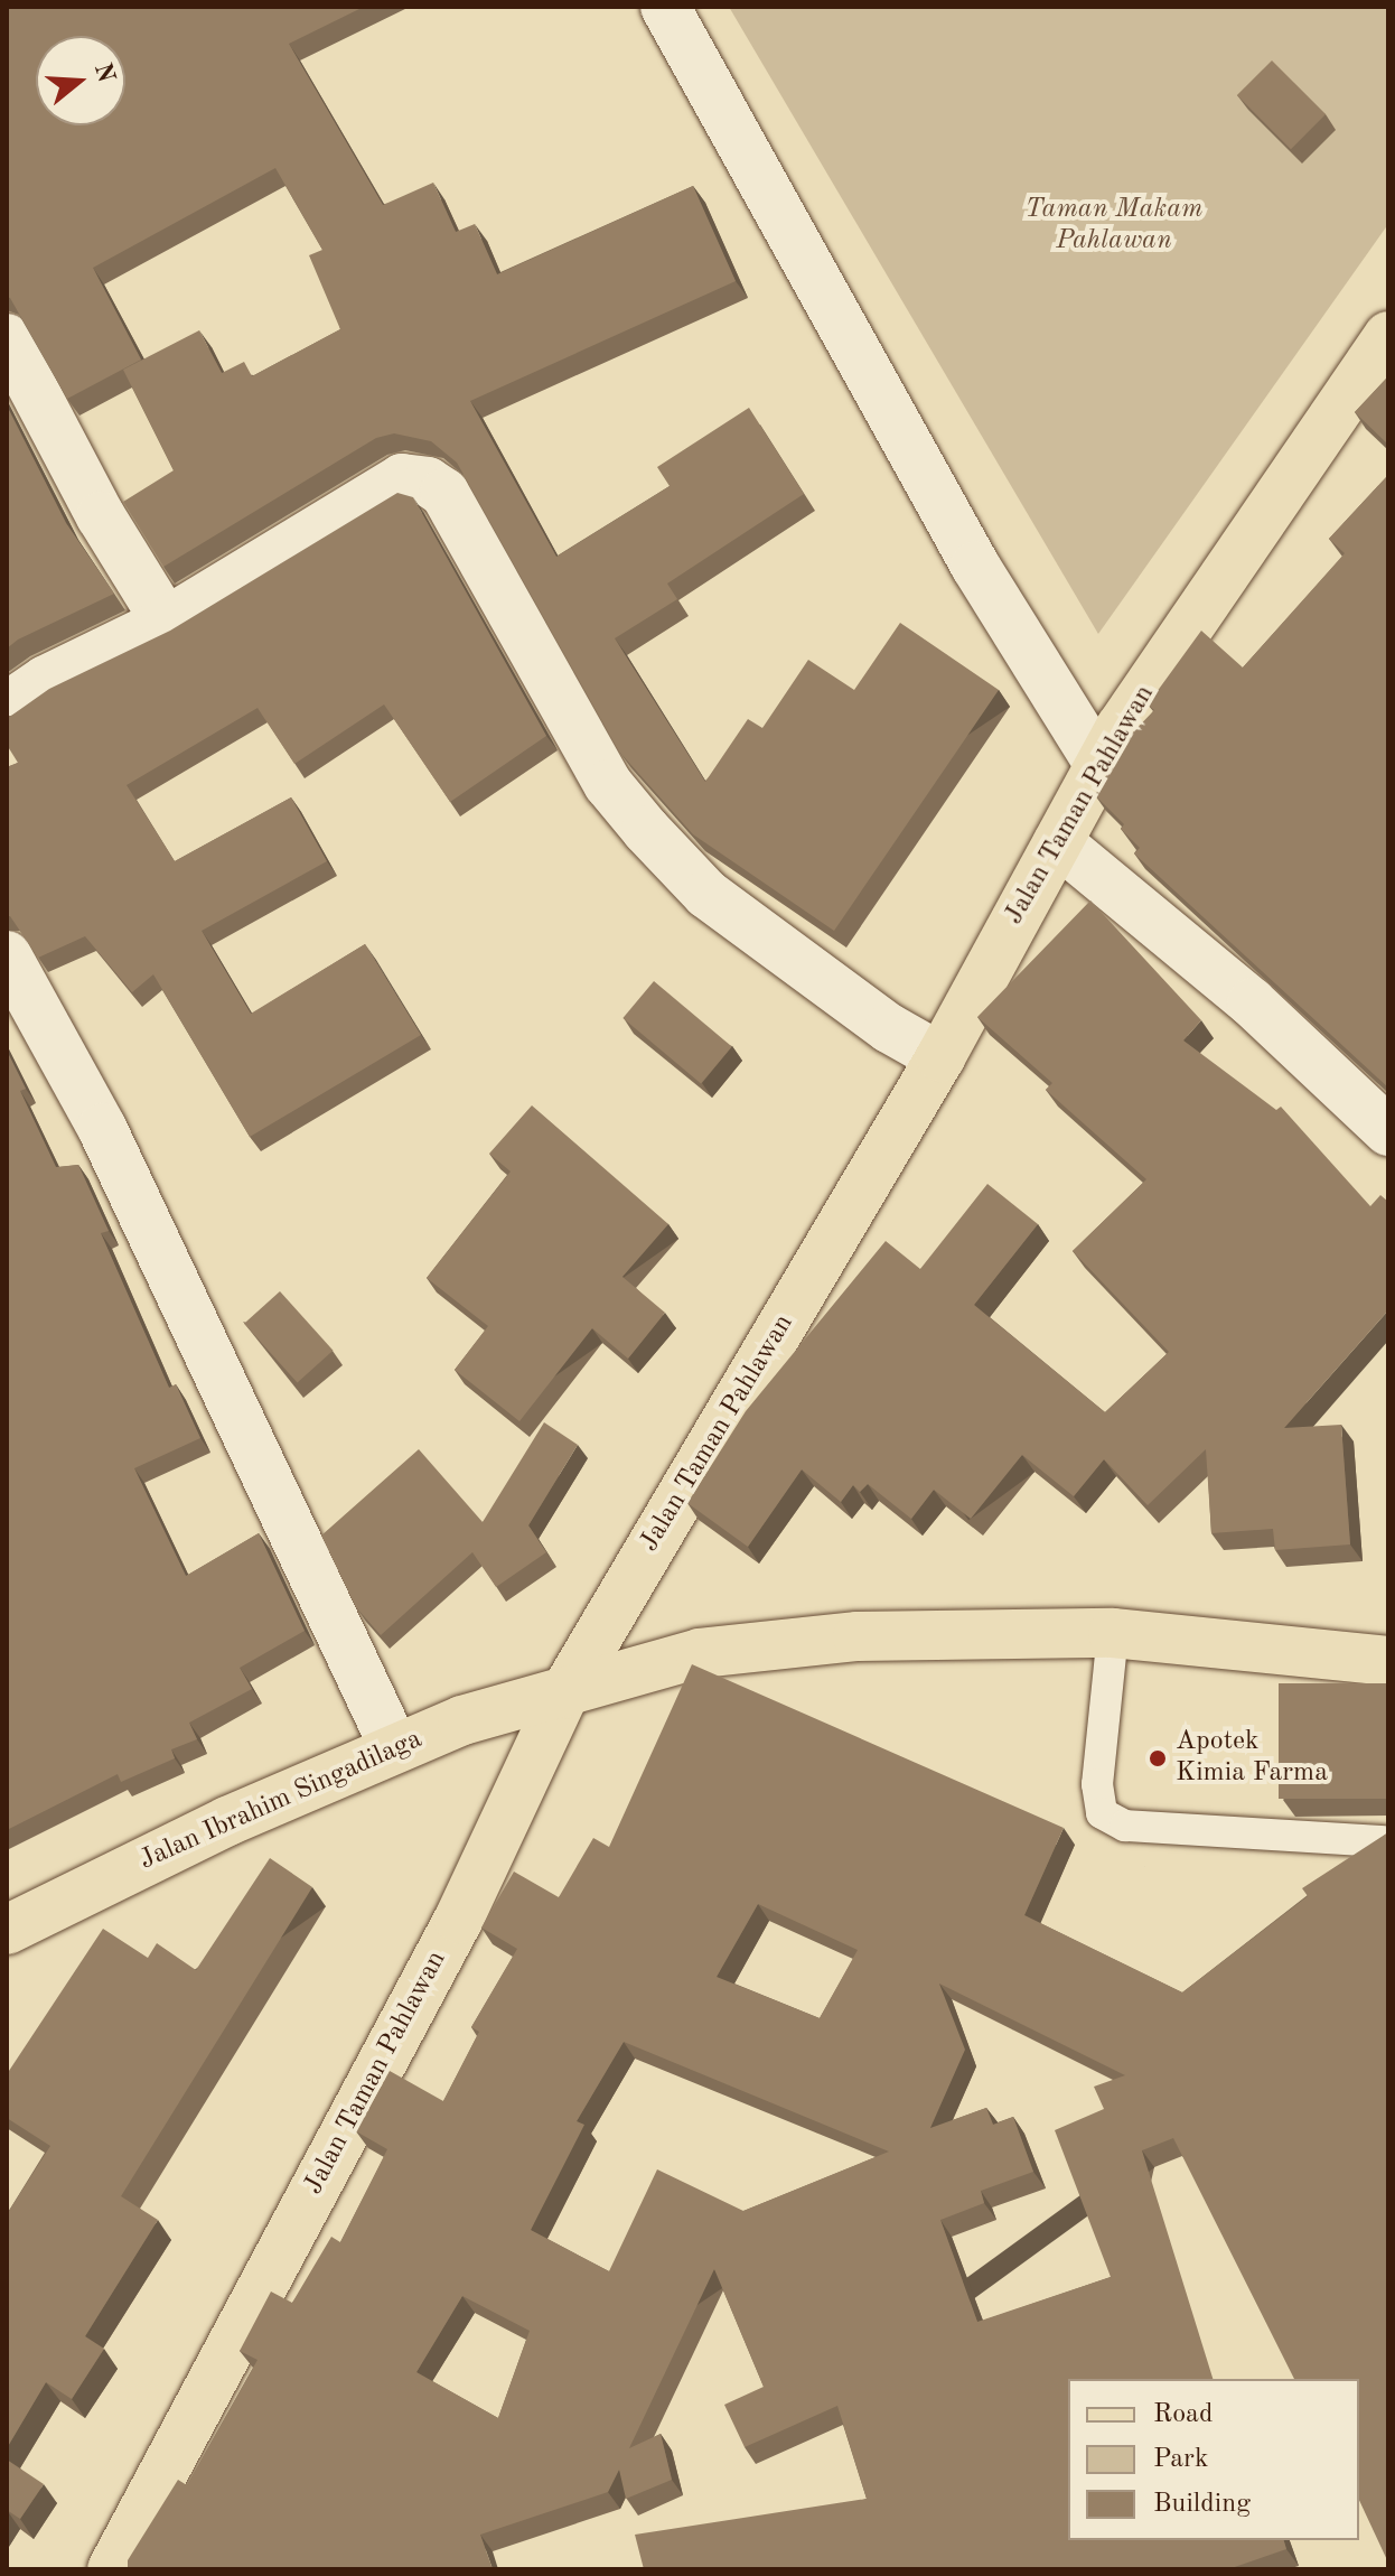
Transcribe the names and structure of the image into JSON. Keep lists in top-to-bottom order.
{
  "streets": {
    "main road": ["Jalan Taman Pahlawan", "Jalan Ibrahim Singadilaga"]
  },
  "crossings": [
    ["Jalan Taman Pahlawan", "Jalan Ibrahim Singadilaga"]
  ],
  "parks": ["Taman Makam Pahlawan"],
  "places": ["Apotek Kimia Farma"],
  "legend": ["Road", "Park", "Building"],
  "north": "right"
}
